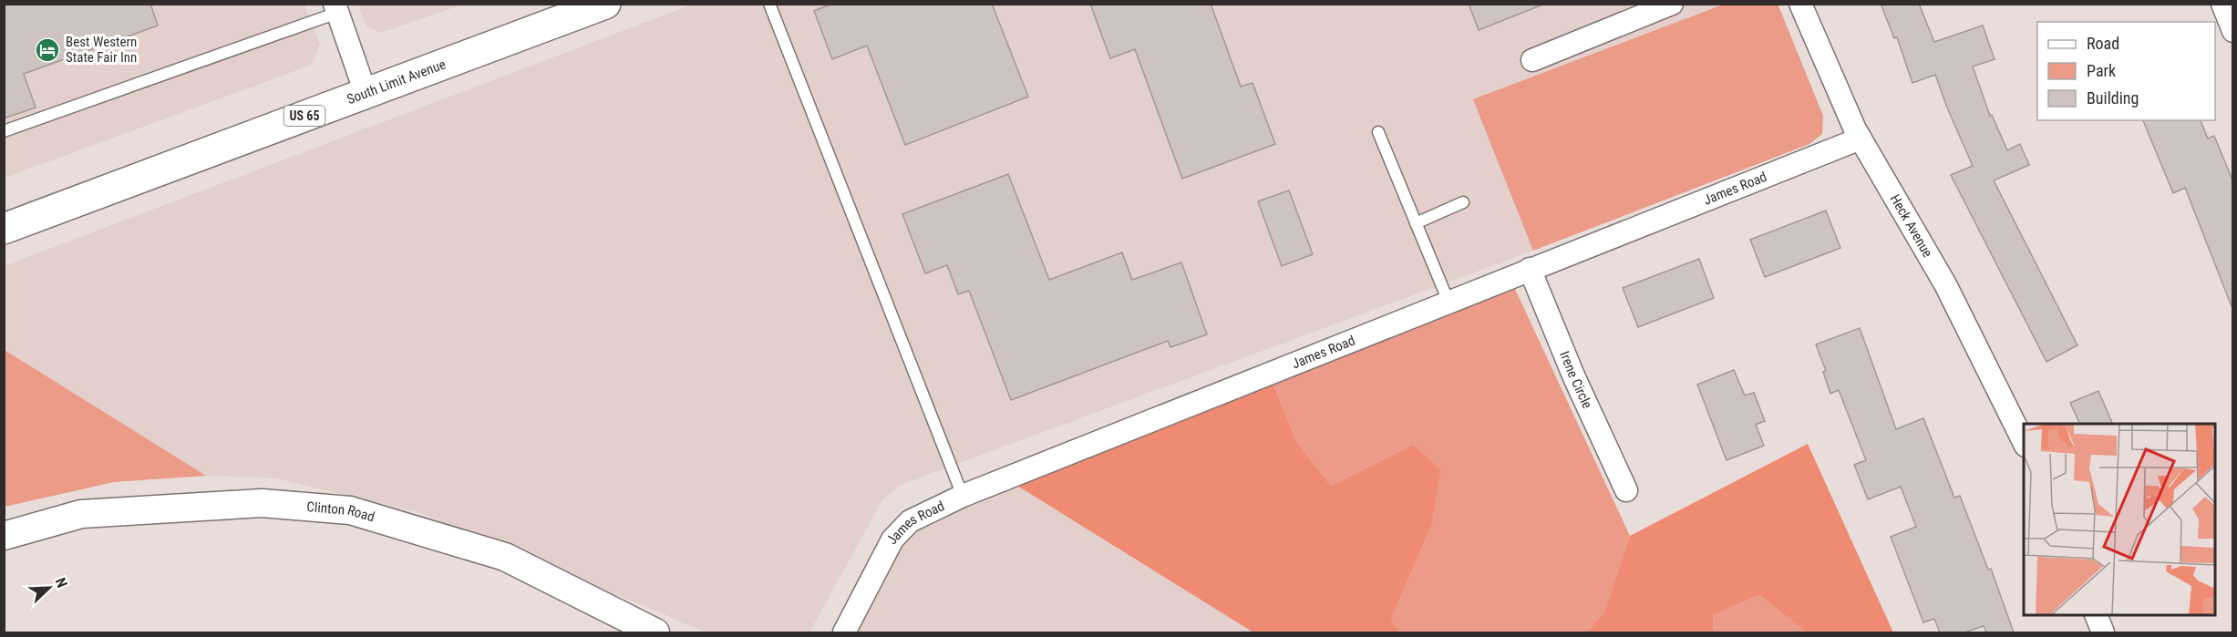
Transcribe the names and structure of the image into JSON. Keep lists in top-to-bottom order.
{
  "streets": {
    "highway": ["South Limit Avenue", "US 65"],
    "street": [
      "James Road",
      "Heck Avenue",
      "Irene Circle",
      "Clinton Road"
    ]
  },
  "crossings": [
    ["James Road", "Heck Avenue"],
    ["James Road", "Irene Circle"]
  ],
  "places": {
    "hotel": ["Best Western State Fair Inn"]
  },
  "legend": ["Road", "Park", "Building"],
  "north": "top right"
}
